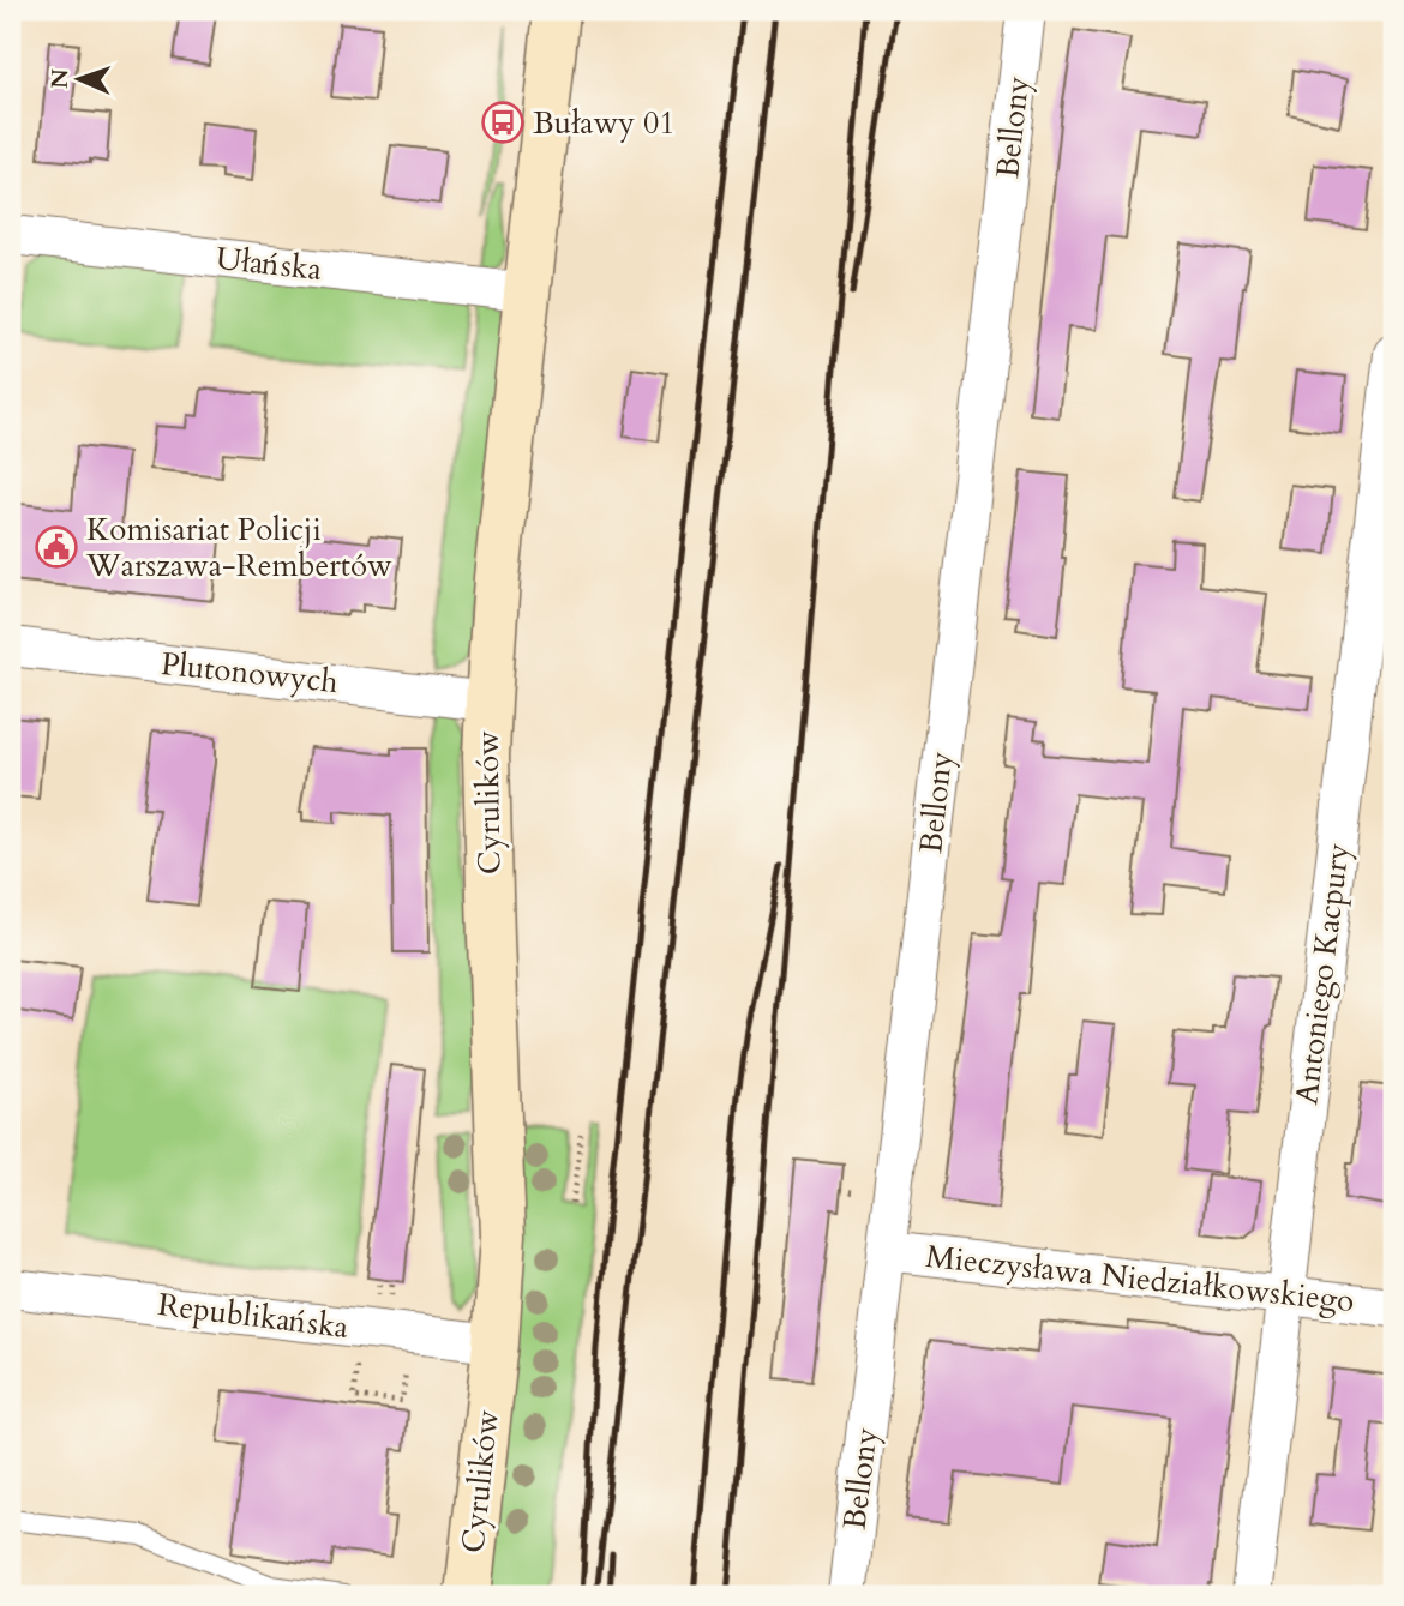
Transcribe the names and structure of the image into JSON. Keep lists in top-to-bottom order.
{
  "streets": {
    "main road": ["Cyrulików"],
    "street": [
      "Bellony",
      "Ułańska",
      "Plutonowych",
      "Antoniego Kacpury",
      "Mieczysława Niedziałkowskiego",
      "Republikańska"
    ]
  },
  "crossings": [
    ["Bellony", "Mieczysława Niedziałkowskiego"],
    ["Ułańska", "Cyrulików"],
    ["Plutonowych", "Cyrulików"],
    ["Cyrulików", "Republikańska"],
    ["Antoniego Kacpury", "Mieczysława Niedziałkowskiego"]
  ],
  "places": {
    "bus stop": ["Buławy 01"],
    "public building": ["Komisariat Policji Warszawa-Rembertów"]
  },
  "north": "left"
}
